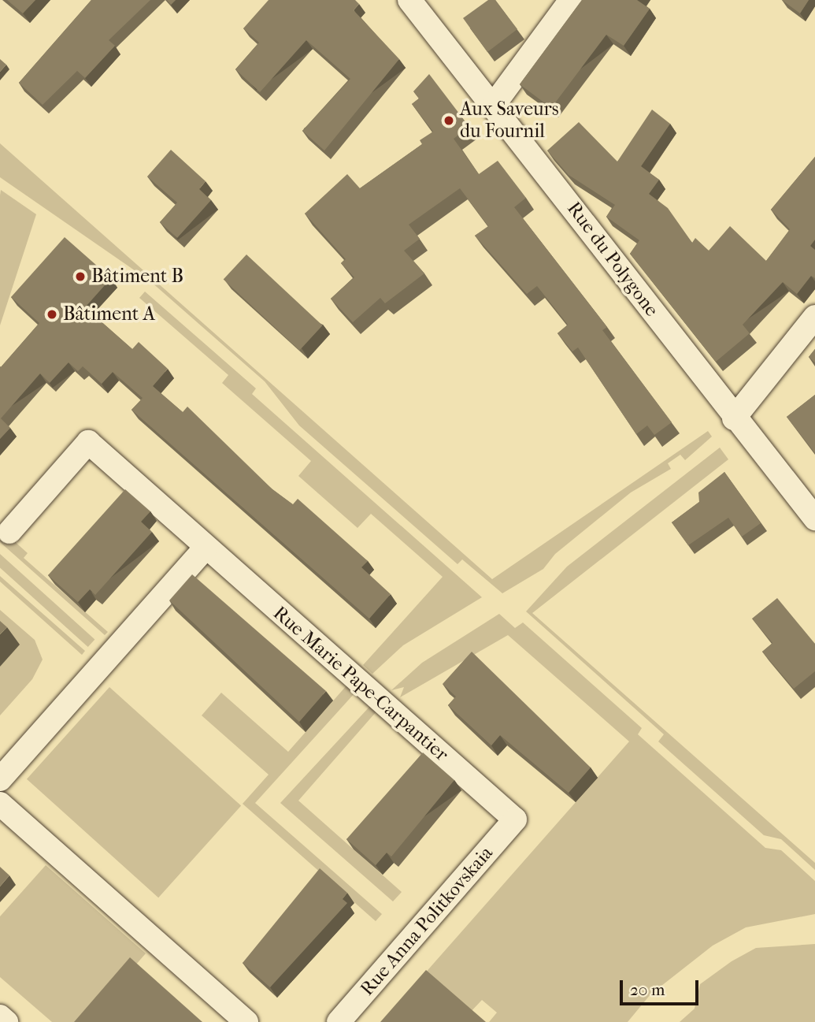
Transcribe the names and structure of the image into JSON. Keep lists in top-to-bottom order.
{
  "streets": {
    "street": ["Rue du Polygone", "Rue Marie Pape-Carpantier", "Rue Anna Politkovskaia"]
  },
  "crossings": [
    ["Rue Marie Pape-Carpantier", "Rue Anna Politkovskaia"]
  ],
  "places": ["Aux Saveurs du Fournil", "Bâtiment B", "Bâtiment A"],
  "scale_bar": "20 m"
}
